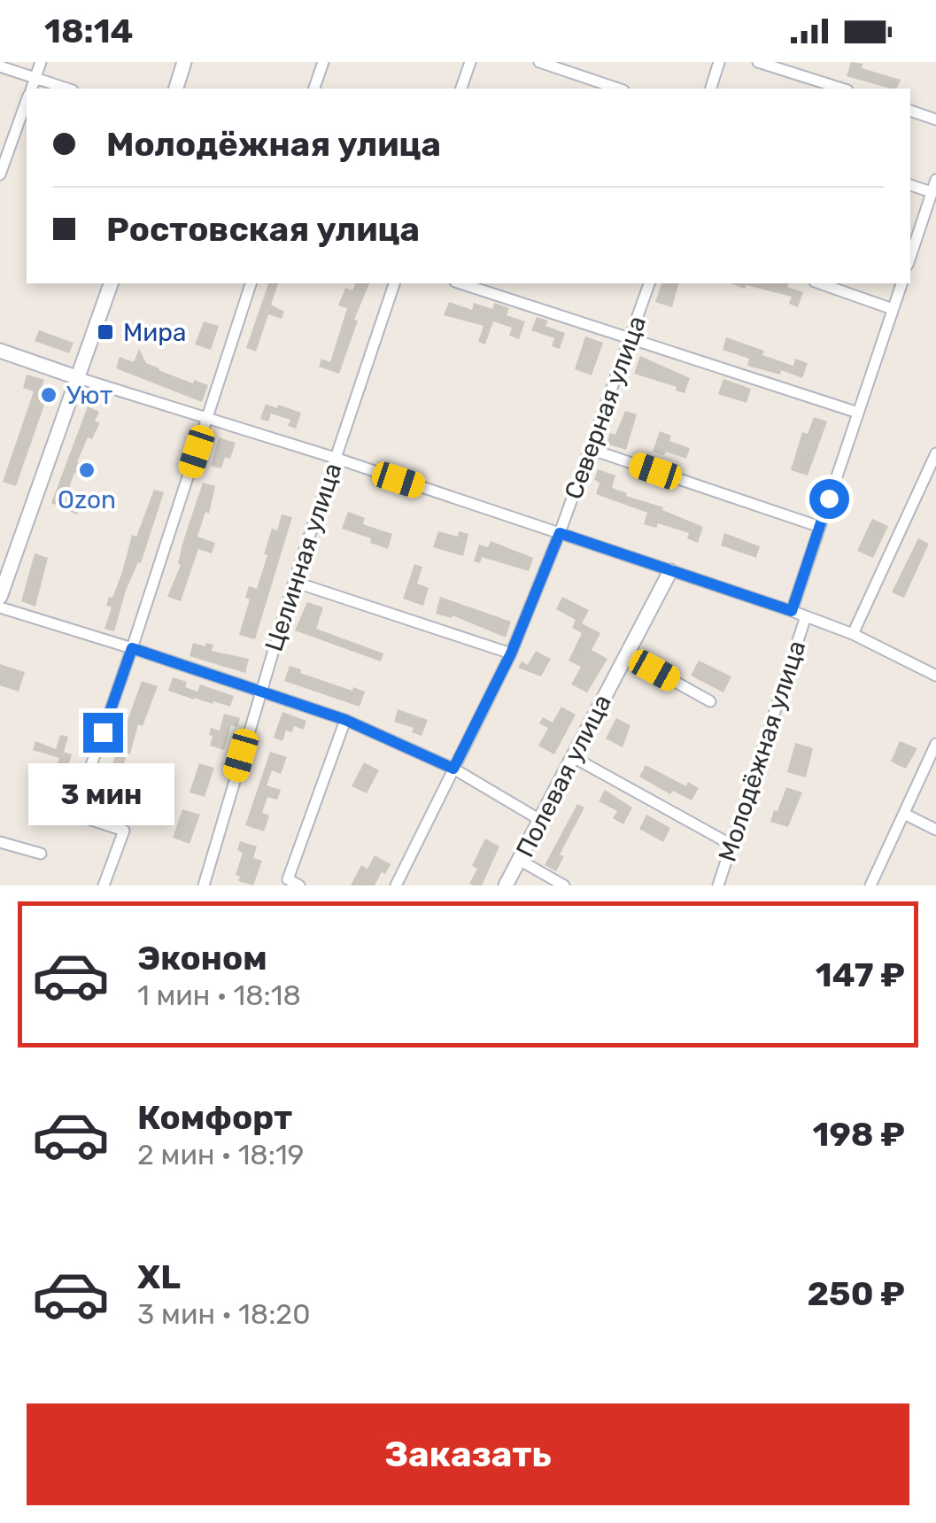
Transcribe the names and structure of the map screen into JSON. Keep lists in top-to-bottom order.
{
  "streets": {
    "street": [
      "Северная улица",
      "Целинная улица",
      "Молодёжная улица",
      "Полевая улица"
    ]
  },
  "places": {
    "transit": ["Мира"],
    "other": ["Уют", "Ozon"]
  },
  "page": {
    "status": "18:14",
    "banner": ["Молодёжная улица", "Ростовская улица"],
    "bubble": "3 мин",
    "list": [
      {
        "name": "Эконом",
        "note": "1 мин · 18:18",
        "value": "147 ₽"
      },
      {
        "name": "Комфорт",
        "note": "2 мин · 18:19",
        "value": "198 ₽"
      },
      {
        "name": "XL",
        "note": "3 мин · 18:20",
        "value": "250 ₽"
      }
    ],
    "buttons": "Заказать"
  }
}
